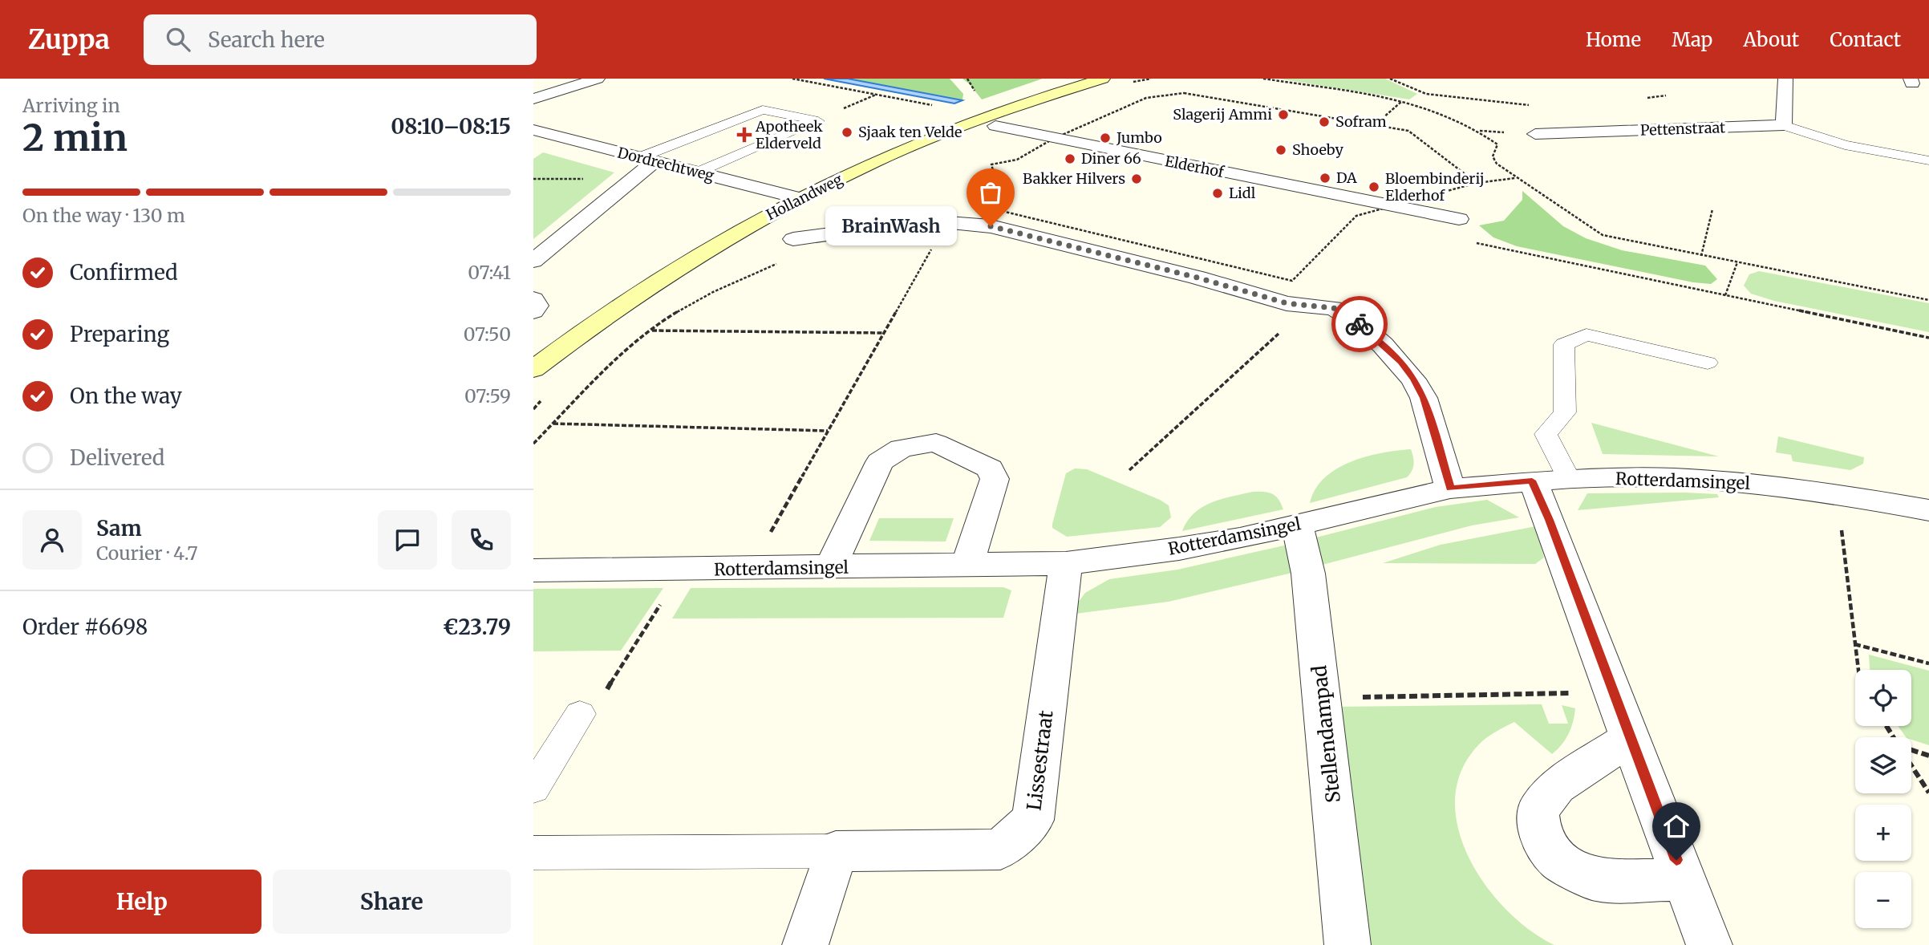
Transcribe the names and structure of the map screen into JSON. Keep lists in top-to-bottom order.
{
  "streets": {
    "street": [
      "Pettenstraat",
      "Dordrechtweg",
      "Elderhof",
      "Hollandweg",
      "Rotterdamsingel",
      "Stellendampad",
      "Lissestraat"
    ]
  },
  "crossings": [
    ["Dordrechtweg", "Hollandweg"],
    ["Rotterdamsingel", "Stellendampad"],
    ["Rotterdamsingel", "Lissestraat"]
  ],
  "places": {
    "other": [
      "Slagerij Ammi",
      "Sofram",
      "Sjaak ten Velde",
      "Jumbo",
      "Shoeby",
      "Diner 66",
      "DA",
      "Bakker Hilvers",
      "Bloembinderij Elderhof",
      "Lidl",
      "BrainWash"
    ],
    "health": ["Apotheek Elderveld"]
  },
  "page": {
    "header": "Zuppa",
    "search": "Search here",
    "nav": [
      "Home",
      "Map",
      "About",
      "Contact"
    ],
    "heading": ["2 min", "Arriving in", "08:10–08:15"],
    "panel": [
      "Sam",
      "Courier · 4.7",
      "Order #6698",
      "€23.79"
    ],
    "bar": "On the way · 130 m",
    "bubble": "BrainWash",
    "list": [
      ["Confirmed", "07:41"],
      ["Preparing", "07:50"],
      ["On the way", "07:59"],
      "Delivered"
    ],
    "map_buttons": ["+", "−"],
    "buttons": ["Help", "Share"]
  }
}
